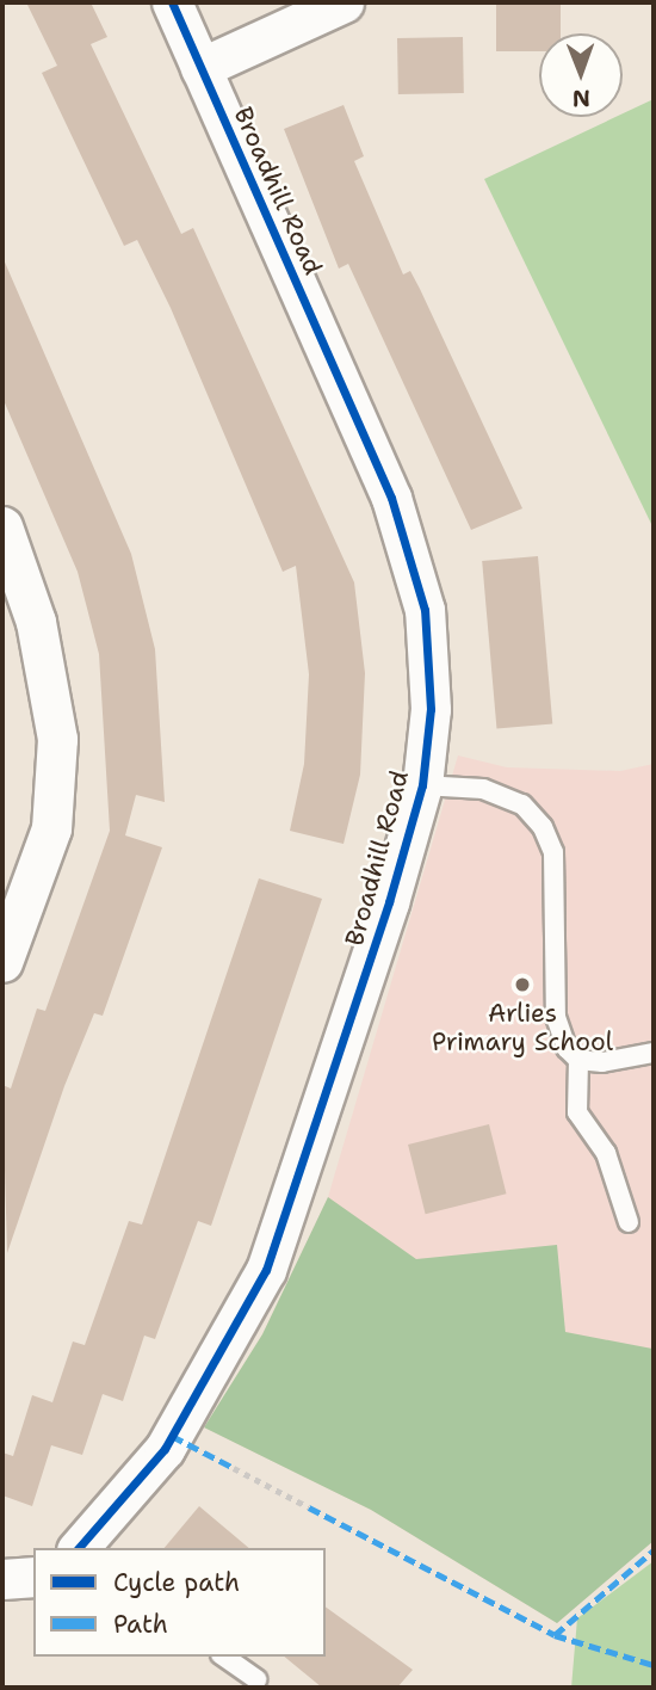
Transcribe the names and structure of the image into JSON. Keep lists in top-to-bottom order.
{
  "streets": {
    "street": ["Broadhill Road"]
  },
  "places": ["Arlies Primary School"],
  "legend": ["Cycle path", "Path"],
  "north": "bottom"
}
